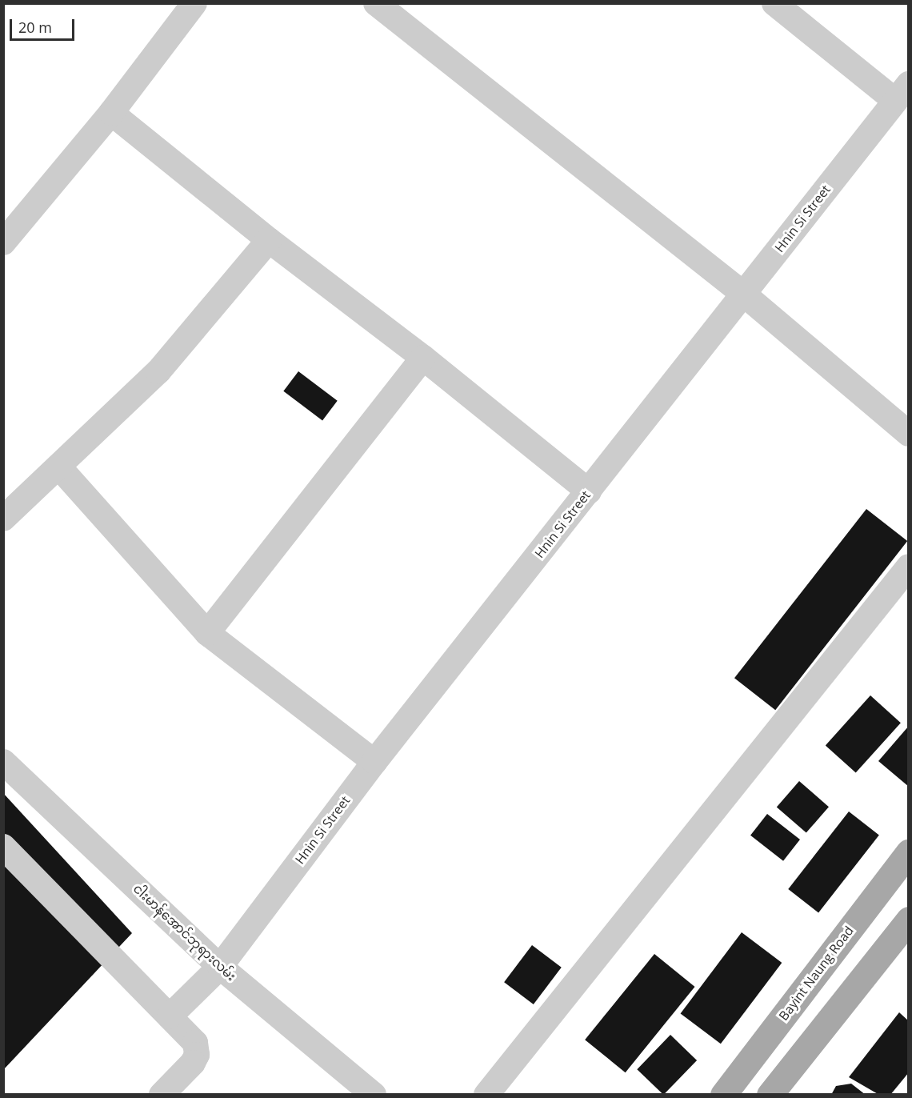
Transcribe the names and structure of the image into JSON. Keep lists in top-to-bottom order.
{
  "streets": {
    "main road": ["Bayint Naung Road"],
    "street": ["Hnin Si Street", "ငါးမာန်အောင်ဘုရားလမ်း"]
  },
  "crossings": [
    ["Hnin Si Street", "ငါးမာန်အောင်ဘုရားလမ်း"]
  ],
  "scale_bar": "20 m"
}
